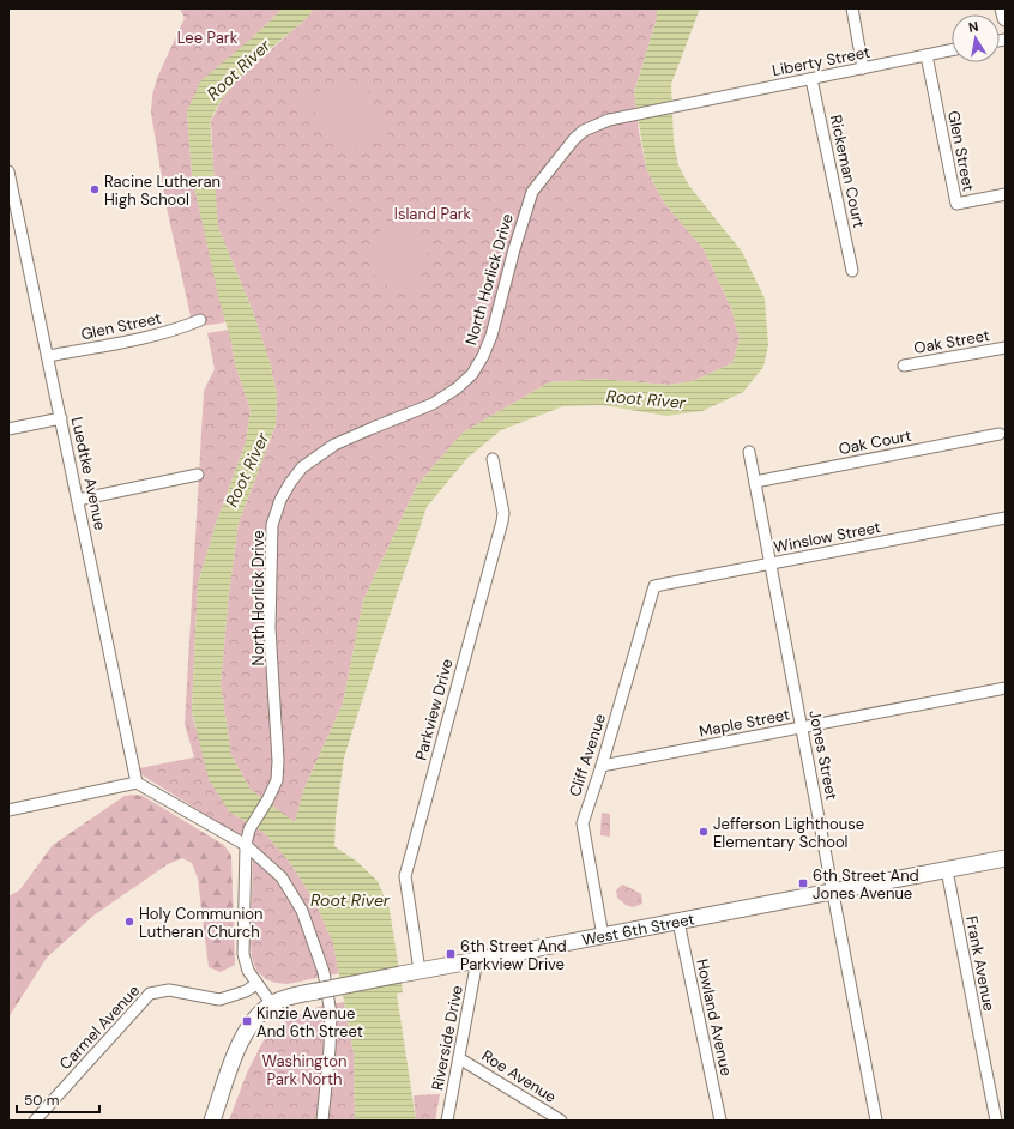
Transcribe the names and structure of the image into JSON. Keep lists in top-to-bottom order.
{
  "streets": {
    "street": [
      "Liberty Street",
      "Glen Street",
      "Rickeman Court",
      "North Horlick Drive",
      "Oak Street",
      "Oak Court",
      "Luedtke Avenue",
      "Winslow Street",
      "Parkview Drive",
      "Maple Street",
      "Cliff Avenue",
      "Jones Street",
      "West 6th Street",
      "Frank Avenue",
      "Howland Avenue",
      "Carmel Avenue",
      "Riverside Drive",
      "Roe Avenue"
    ]
  },
  "crossings": [
    ["Liberty Street", "Glen Street"],
    ["Liberty Street", "Rickeman Court"],
    ["Liberty Street", "North Horlick Drive"],
    ["Glen Street", "Luedtke Avenue"],
    ["North Horlick Drive", "West 6th Street"],
    ["North Horlick Drive", "Carmel Avenue"],
    ["Oak Court", "Jones Street"],
    ["Winslow Street", "Cliff Avenue"],
    ["Winslow Street", "Jones Street"],
    ["Parkview Drive", "West 6th Street"],
    ["Maple Street", "Cliff Avenue"],
    ["Maple Street", "Jones Street"],
    ["Cliff Avenue", "West 6th Street"],
    ["Jones Street", "West 6th Street"],
    ["West 6th Street", "Frank Avenue"],
    ["West 6th Street", "Howland Avenue"],
    ["West 6th Street", "Riverside Drive"],
    ["Riverside Drive", "Roe Avenue"]
  ],
  "water": ["Root River"],
  "parks": ["Lee Park", "Island Park", "Washington Park North"],
  "places": {
    "other": ["Racine Lutheran High School", "Jefferson Lighthouse Elementary School", "Holy Communion Lutheran Church"],
    "transit": ["6th Street And Jones Avenue", "6th Street And Parkview Drive", "Kinzie Avenue And 6th Street"]
  },
  "scale_bar": "50 m",
  "north": "top"
}
